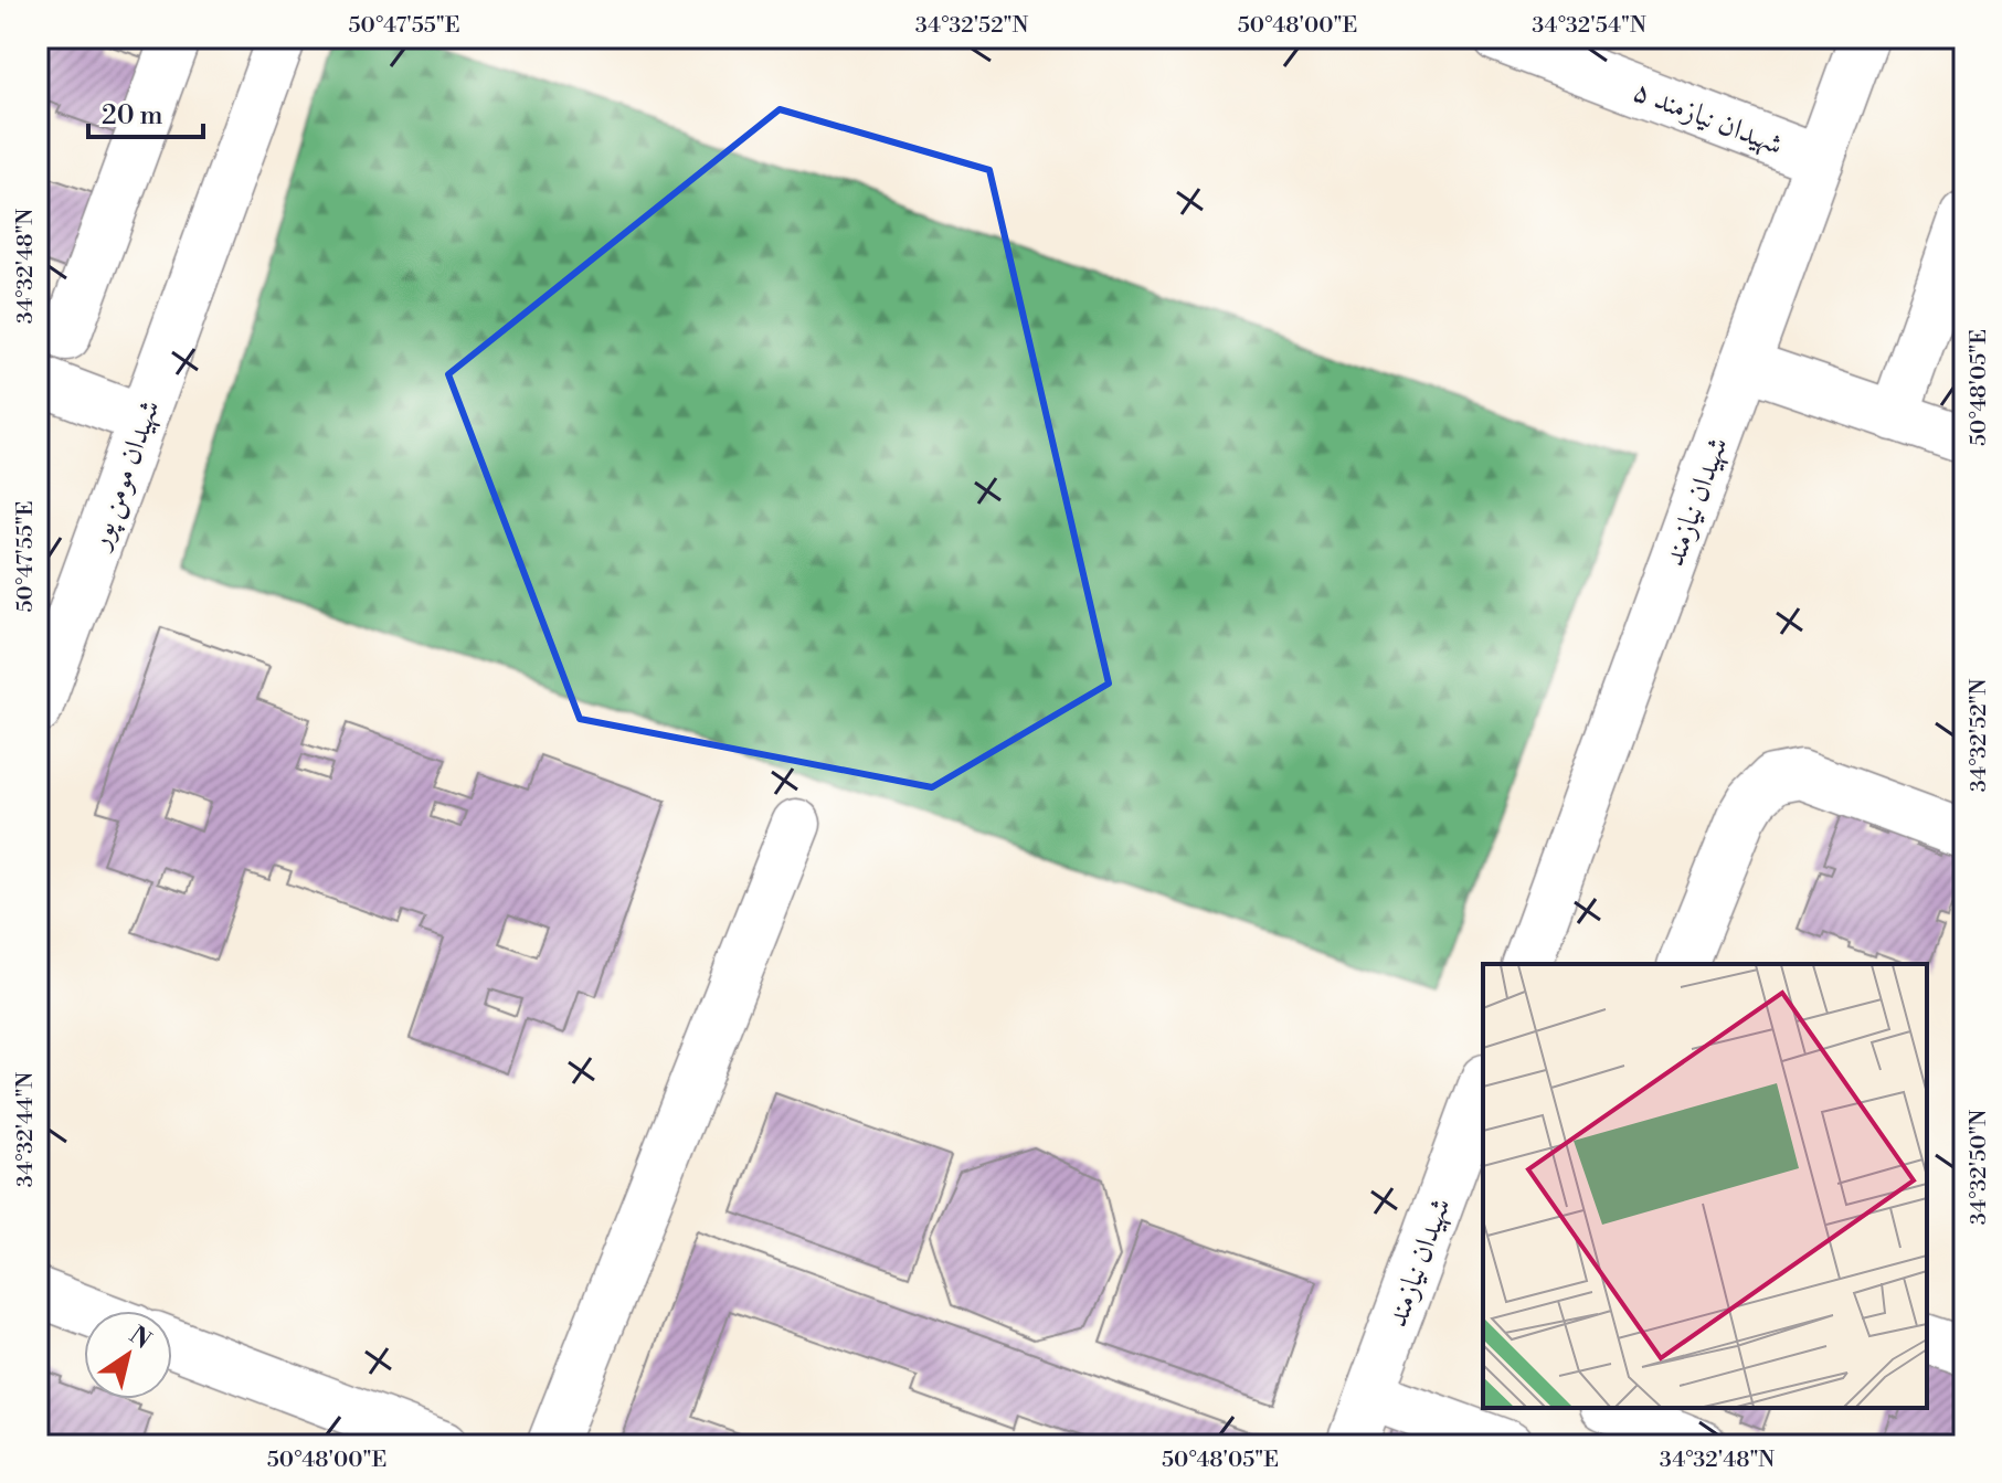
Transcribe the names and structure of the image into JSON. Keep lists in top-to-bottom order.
{
  "streets": {
    "street": ["شهیدان نیازمند ۵", "شهیدان مومن پور", "شهیدان نیازمند"]
  },
  "crossings": [
    ["شهیدان نیازمند ۵", "شهیدان نیازمند"]
  ],
  "scale_bar": "20 m",
  "north": "top right",
  "coordinates": [
    "50°47'55\"E",
    "34°32'52\"N",
    "50°48'00\"E",
    "34°32'54\"N",
    "34°32'48\"N",
    "50°48'05\"E",
    "34°32'44\"N",
    "34°32'50\"N"
  ]
}
